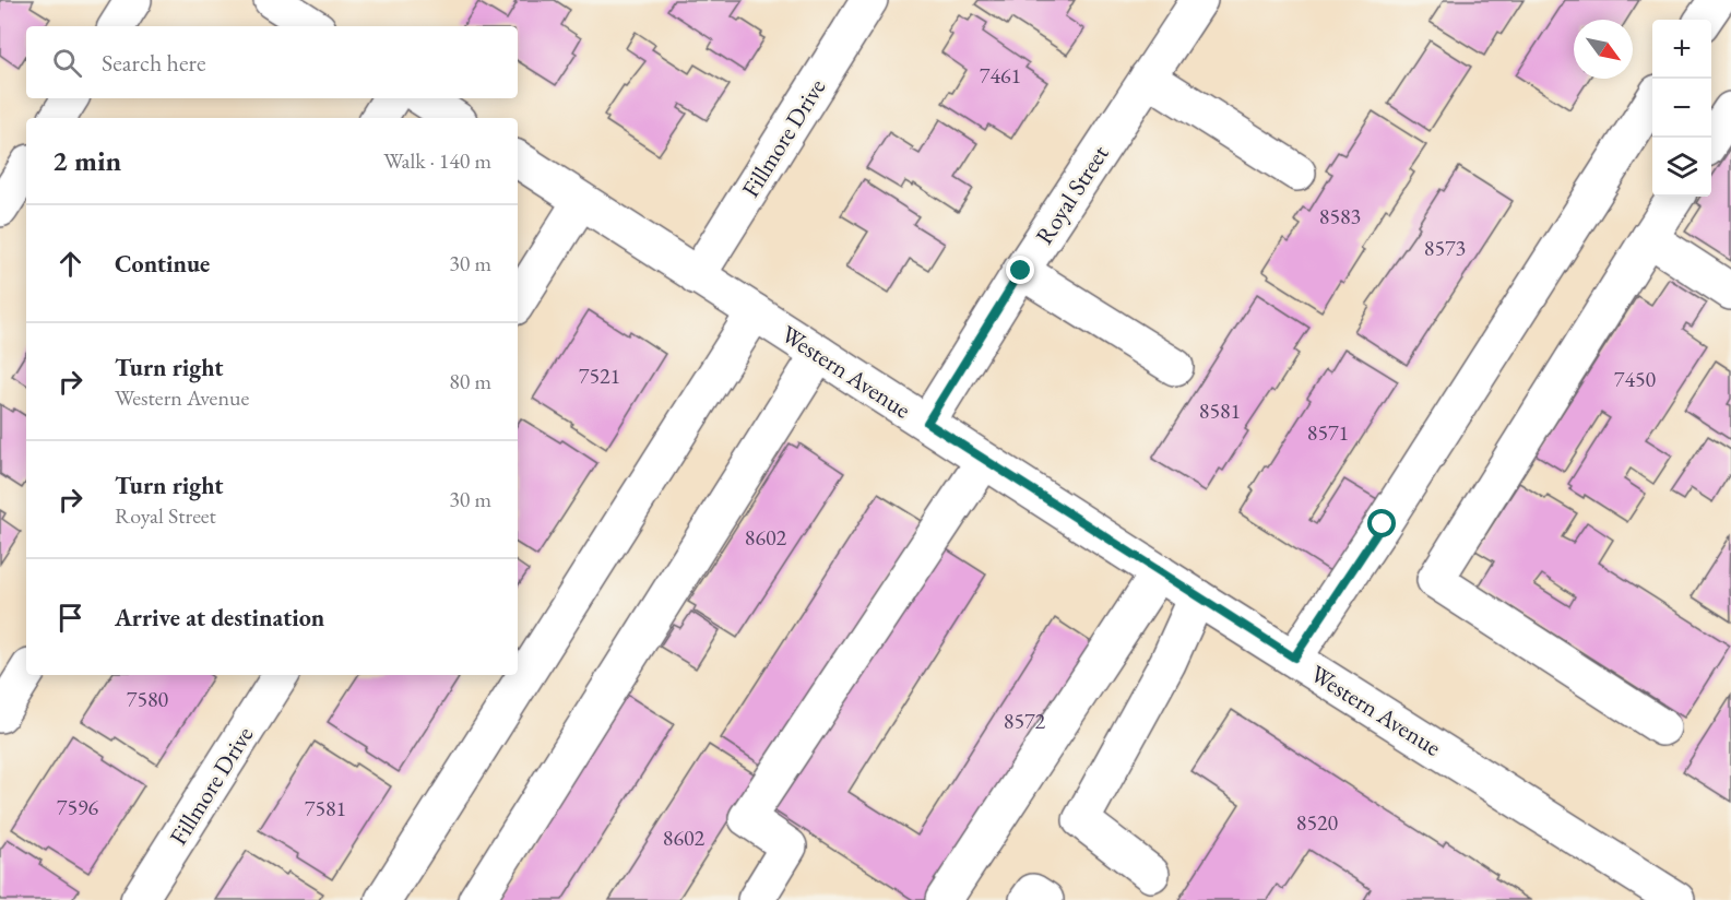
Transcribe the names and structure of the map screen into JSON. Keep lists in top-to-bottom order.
{
  "streets": {
    "main road": ["Fillmore Drive", "Royal Street", "Western Avenue"]
  },
  "crossings": [
    ["Fillmore Drive", "Western Avenue"],
    ["Royal Street", "Western Avenue"]
  ],
  "house_numbers": [
    "7461",
    "8583",
    "8573",
    "7521",
    "7450",
    "8581",
    "8571",
    "8602",
    "7580",
    "8572",
    "7596",
    "7581",
    "8520",
    "8602"
  ],
  "north": "bottom right",
  "page": {
    "map_buttons": ["+", "−"],
    "search": "Search here",
    "heading": ["2 min", "Walk · 140 m"],
    "list": [
      ["Continue", "30 m"],
      ["Turn right", "Western Avenue", "80 m"],
      ["Turn right", "Royal Street", "30 m"],
      "Arrive at destination"
    ]
  }
}
